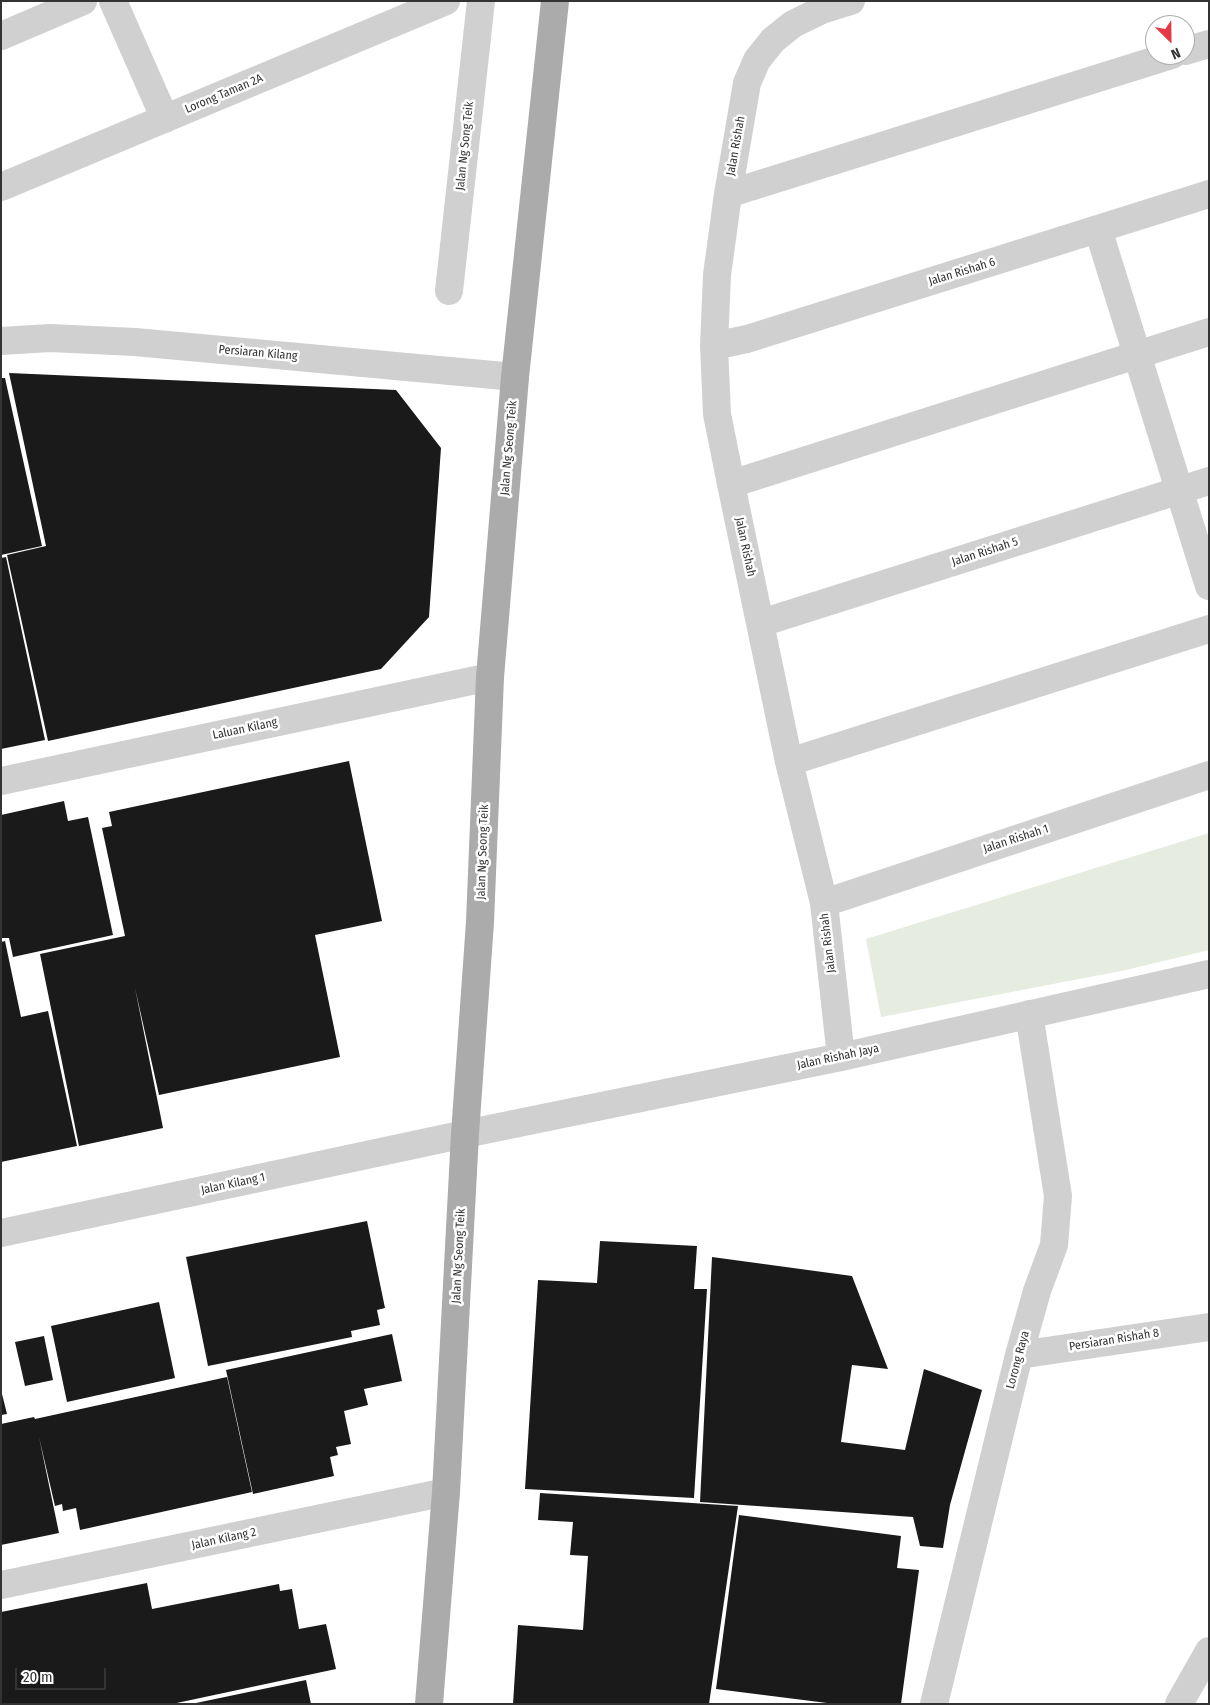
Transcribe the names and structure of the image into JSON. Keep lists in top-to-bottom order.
{
  "streets": {
    "main road": ["Jalan Ng Seong Teik"],
    "street": [
      "Lorong Taman 2A",
      "Jalan Ng Song Teik",
      "Jalan Rishah",
      "Jalan Rishah 6",
      "Persiaran Kilang",
      "Jalan Rishah 5",
      "Laluan Kilang",
      "Jalan Rishah 1",
      "Jalan Rishah Jaya",
      "Jalan Kilang 1",
      "Persiaran Rishah 8",
      "Lorong Raya",
      "Jalan Kilang 2"
    ]
  },
  "crossings": [
    ["Jalan Rishah", "Jalan Rishah 6"],
    ["Jalan Rishah", "Jalan Rishah 5"],
    ["Jalan Rishah", "Jalan Rishah 1"],
    ["Jalan Rishah", "Jalan Rishah Jaya"],
    ["Persiaran Kilang", "Jalan Ng Seong Teik"],
    ["Jalan Ng Seong Teik", "Laluan Kilang"],
    ["Jalan Ng Seong Teik", "Jalan Rishah Jaya"],
    ["Jalan Ng Seong Teik", "Jalan Kilang 1"],
    ["Jalan Ng Seong Teik", "Jalan Kilang 2"],
    ["Jalan Rishah Jaya", "Jalan Kilang 1"],
    ["Jalan Rishah Jaya", "Lorong Raya"],
    ["Persiaran Rishah 8", "Lorong Raya"]
  ],
  "scale_bar": "20 m",
  "north": "bottom right"
}
